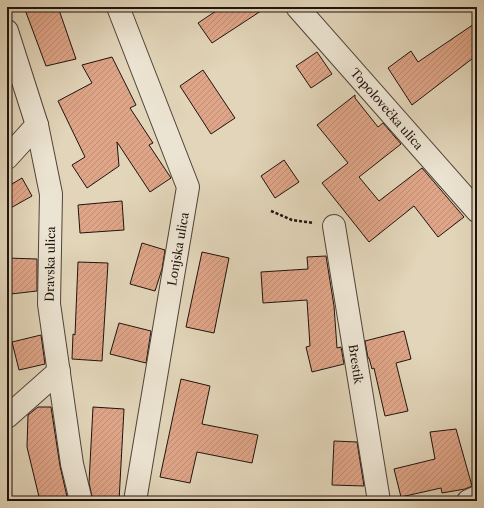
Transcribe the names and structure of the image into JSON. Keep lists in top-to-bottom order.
{
  "streets": {
    "street": [
      "Topolovečka ulica",
      "Lonjska ulica",
      "Dravska ulica",
      "Brestik"
    ]
  }
}
